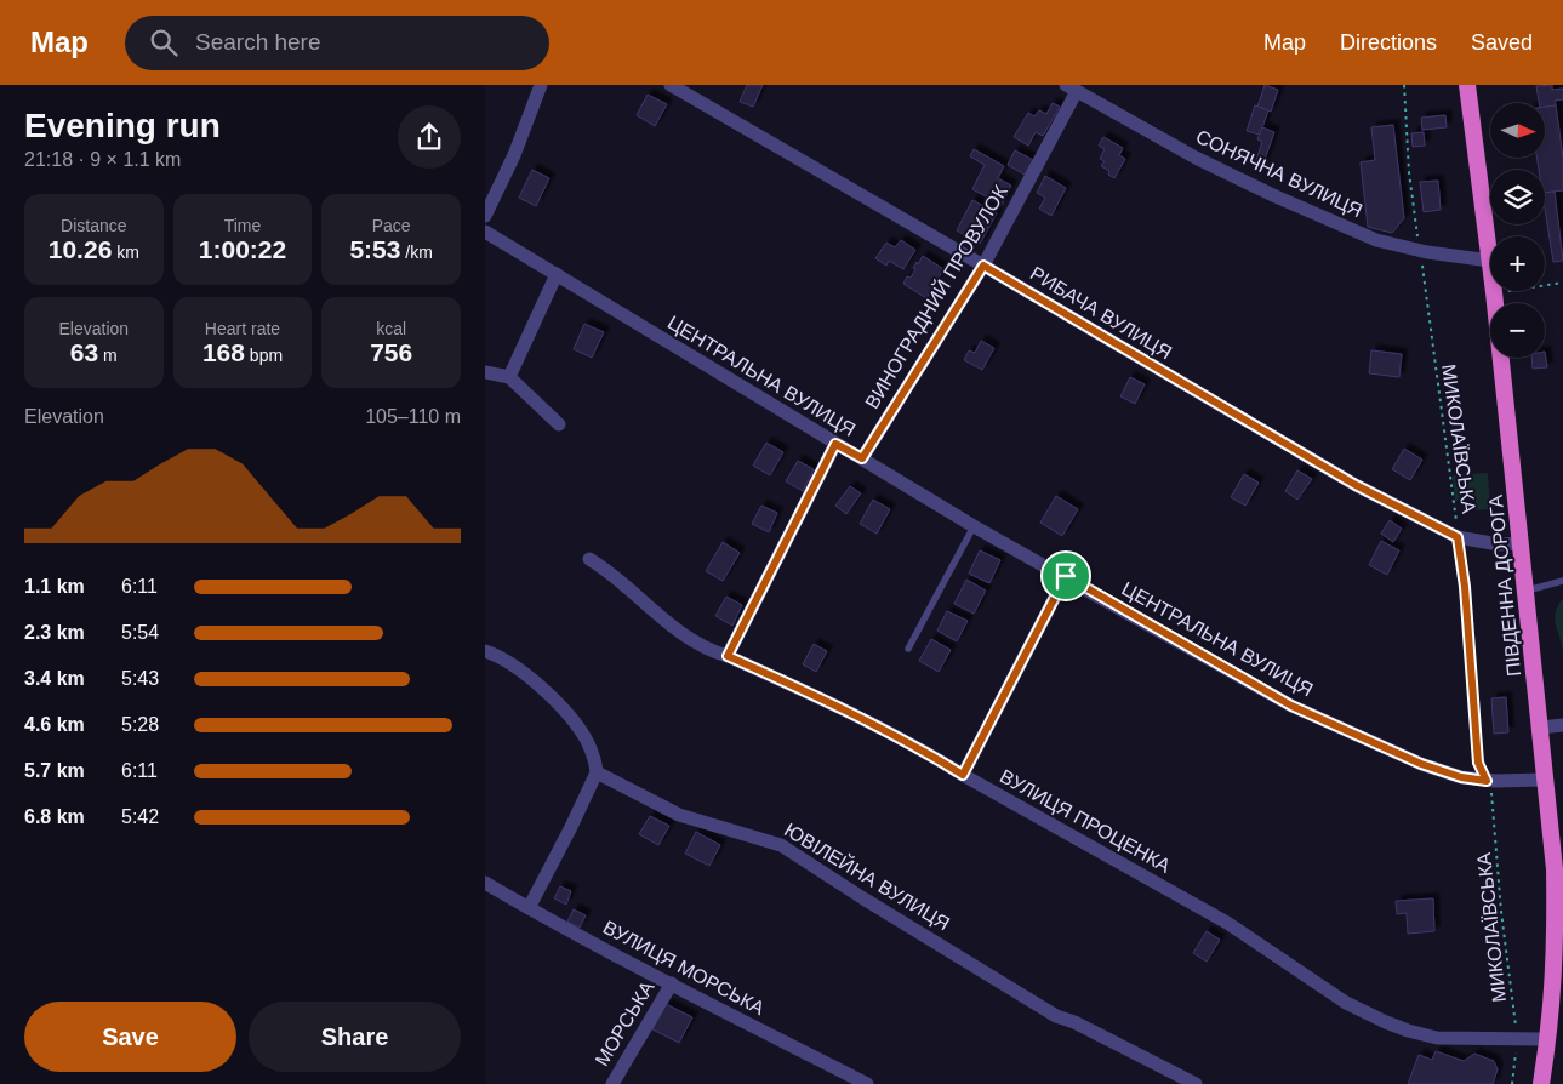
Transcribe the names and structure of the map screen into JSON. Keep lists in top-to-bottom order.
{
  "streets": {
    "highway": ["ПІВДЕННА ДОРОГА"],
    "street": [
      "СОНЯЧНА ВУЛИЦЯ",
      "ВИНОГРАДНИЙ ПРОВУЛОК",
      "РИБАЧА ВУЛИЦЯ",
      "ЦЕНТРАЛЬНА ВУЛИЦЯ",
      "ВУЛИЦЯ ПРОЦЕНКА",
      "ЮВІЛЕЙНА ВУЛИЦЯ",
      "ВУЛИЦЯ МОРСЬКА",
      "МОРСЬКА"
    ],
    "path": ["МИКОЛАЇВСЬКА"]
  },
  "crossings": [
    ["СОНЯЧНА ВУЛИЦЯ", "ВИНОГРАДНИЙ ПРОВУЛОК"],
    ["СОНЯЧНА ВУЛИЦЯ", "МИКОЛАЇВСЬКА"],
    ["СОНЯЧНА ВУЛИЦЯ", "ПІВДЕННА ДОРОГА"],
    ["ВИНОГРАДНИЙ ПРОВУЛОК", "РИБАЧА ВУЛИЦЯ"],
    ["ВИНОГРАДНИЙ ПРОВУЛОК", "ЦЕНТРАЛЬНА ВУЛИЦЯ"],
    ["РИБАЧА ВУЛИЦЯ", "МИКОЛАЇВСЬКА"],
    ["РИБАЧА ВУЛИЦЯ", "ПІВДЕННА ДОРОГА"],
    ["ЦЕНТРАЛЬНА ВУЛИЦЯ", "МИКОЛАЇВСЬКА"],
    ["ЦЕНТРАЛЬНА ВУЛИЦЯ", "ПІВДЕННА ДОРОГА"],
    ["МИКОЛАЇВСЬКА", "ВУЛИЦЯ ПРОЦЕНКА"],
    ["ПІВДЕННА ДОРОГА", "ВУЛИЦЯ ПРОЦЕНКА"],
    ["ВУЛИЦЯ МОРСЬКА", "МОРСЬКА"]
  ],
  "north": "right",
  "page": {
    "header": "Map",
    "search": "Search here",
    "nav": ["Map", "Directions", "Saved"],
    "heading": ["Evening run", "21:18 · 9 × 1.1 km"],
    "map_buttons": ["+", "−"],
    "stats": [
      ["Distance", "10.26 km"],
      ["Time", "1:00:22"],
      ["Pace", "5:53 /km"],
      ["Elevation", "63 m"],
      ["Heart rate", "168 bpm"],
      ["kcal", "756"]
    ],
    "chart": ["Elevation", "105–110 m"],
    "list": [
      {
        "name": "1.1 km",
        "note": "6:11"
      },
      {
        "name": "2.3 km",
        "note": "5:54"
      },
      {
        "name": "3.4 km",
        "note": "5:43"
      },
      {
        "name": "4.6 km",
        "note": "5:28"
      },
      {
        "name": "5.7 km",
        "note": "6:11"
      },
      {
        "name": "6.8 km",
        "note": "5:42"
      }
    ],
    "buttons": ["Save", "Share"]
  }
}
